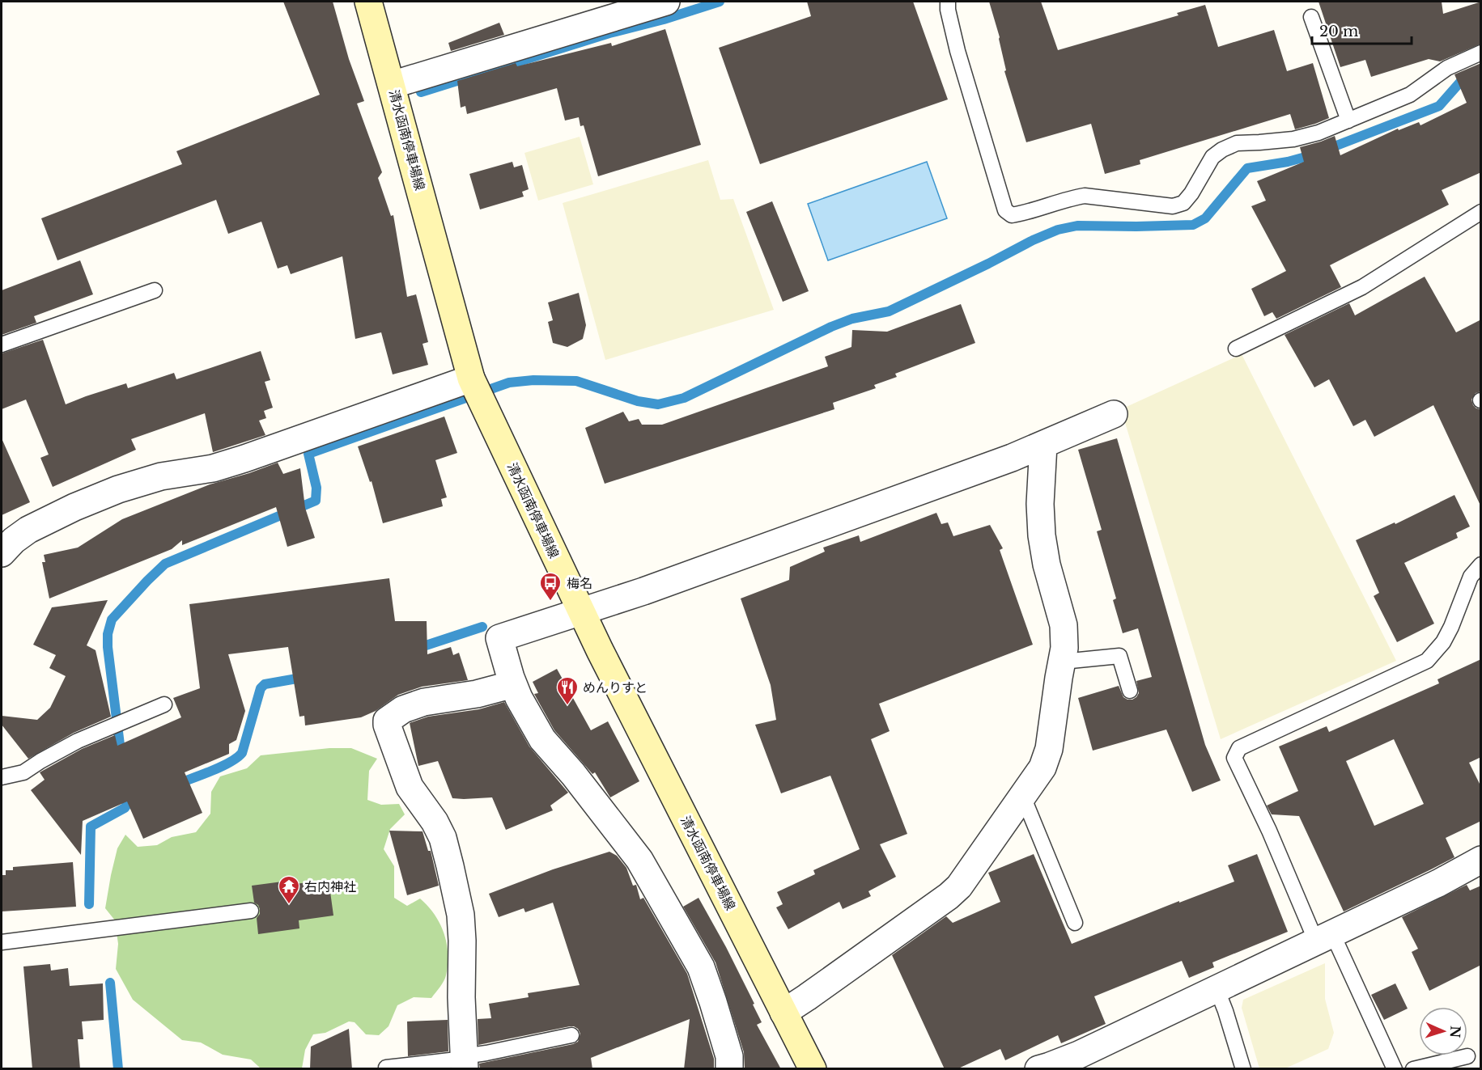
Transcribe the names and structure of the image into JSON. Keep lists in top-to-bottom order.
{
  "streets": {
    "main road": ["清水函南停車場線"]
  },
  "places": {
    "bus stop": ["梅名"],
    "restaurant": ["めんりすと"],
    "temple": ["右内神社"]
  },
  "scale_bar": "20 m",
  "north": "right"
}
